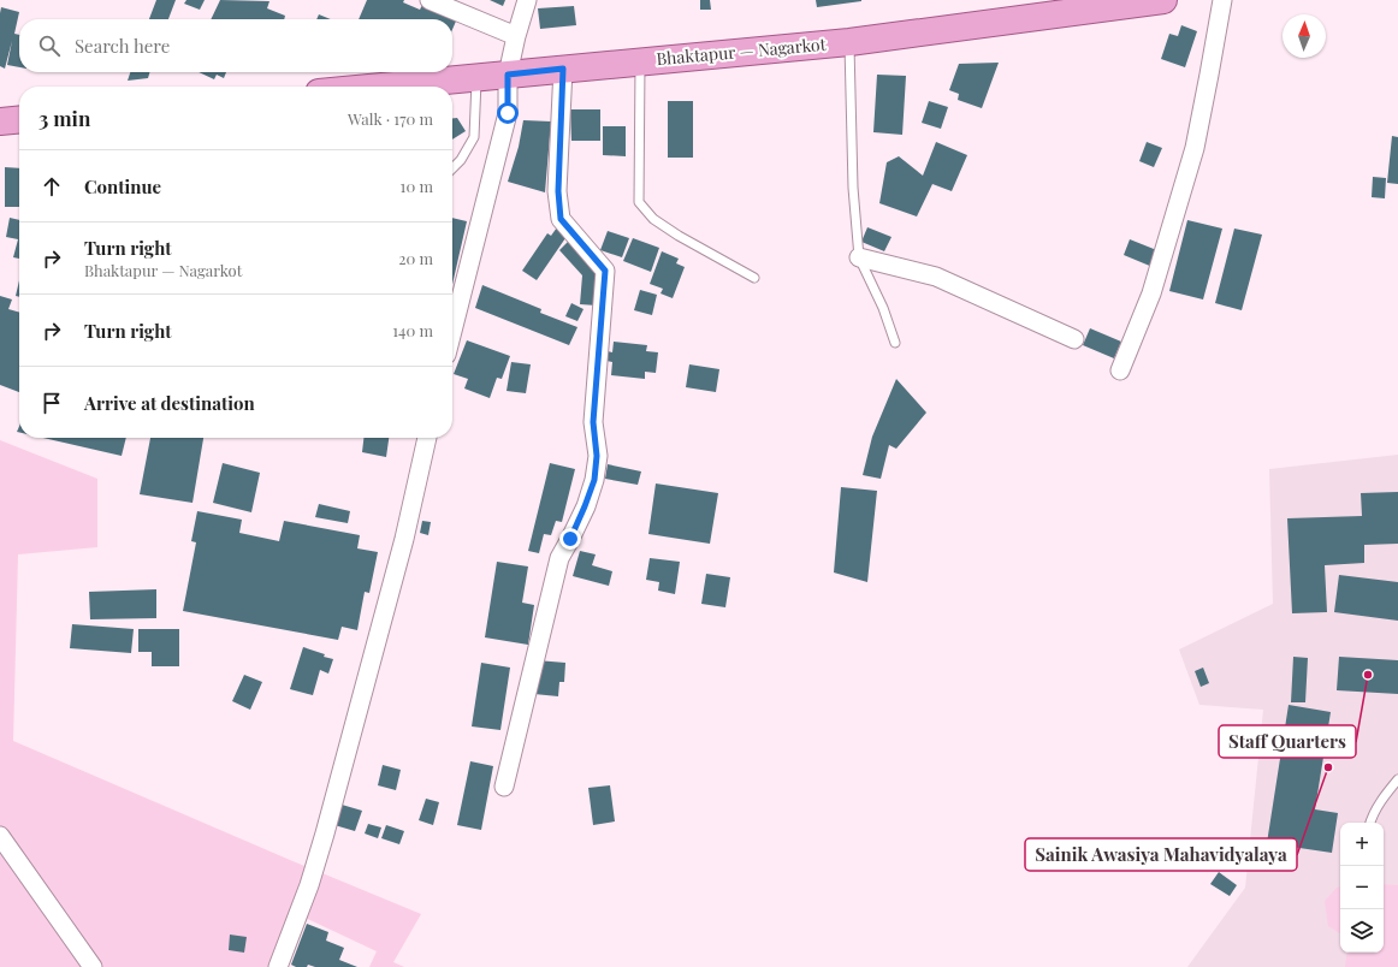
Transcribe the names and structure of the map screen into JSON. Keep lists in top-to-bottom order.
{
  "streets": {
    "main road": ["Bhaktapur — Nagarkot"]
  },
  "places": ["Staff Quarters", "Sainik Awasiya Mahavidyalaya"],
  "north": "top",
  "page": {
    "search": "Search here",
    "heading": ["3 min", "Walk · 170 m"],
    "list": [
      ["Continue", "10 m"],
      ["Turn right", "Bhaktapur — Nagarkot", "20 m"],
      ["Turn right", "140 m"],
      "Arrive at destination"
    ],
    "map_buttons": ["+", "−"]
  }
}
